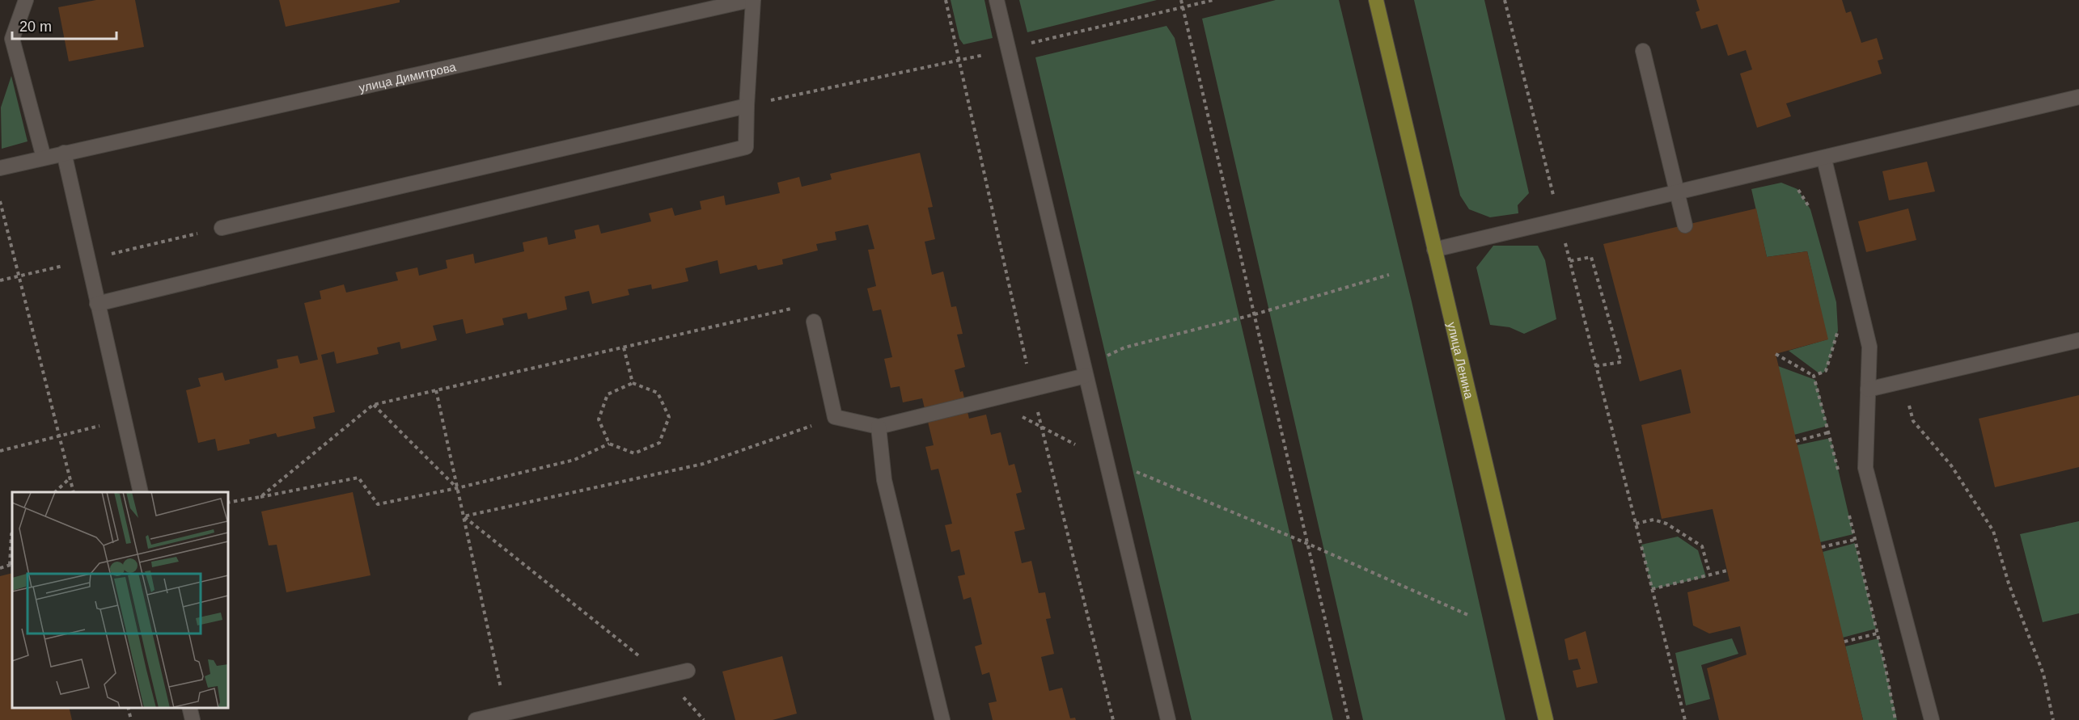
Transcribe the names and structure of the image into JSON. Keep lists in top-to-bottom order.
{
  "streets": {
    "main road": ["улица Ленина"],
    "street": ["улица Димитрова"]
  },
  "scale_bar": "20 m"
}
